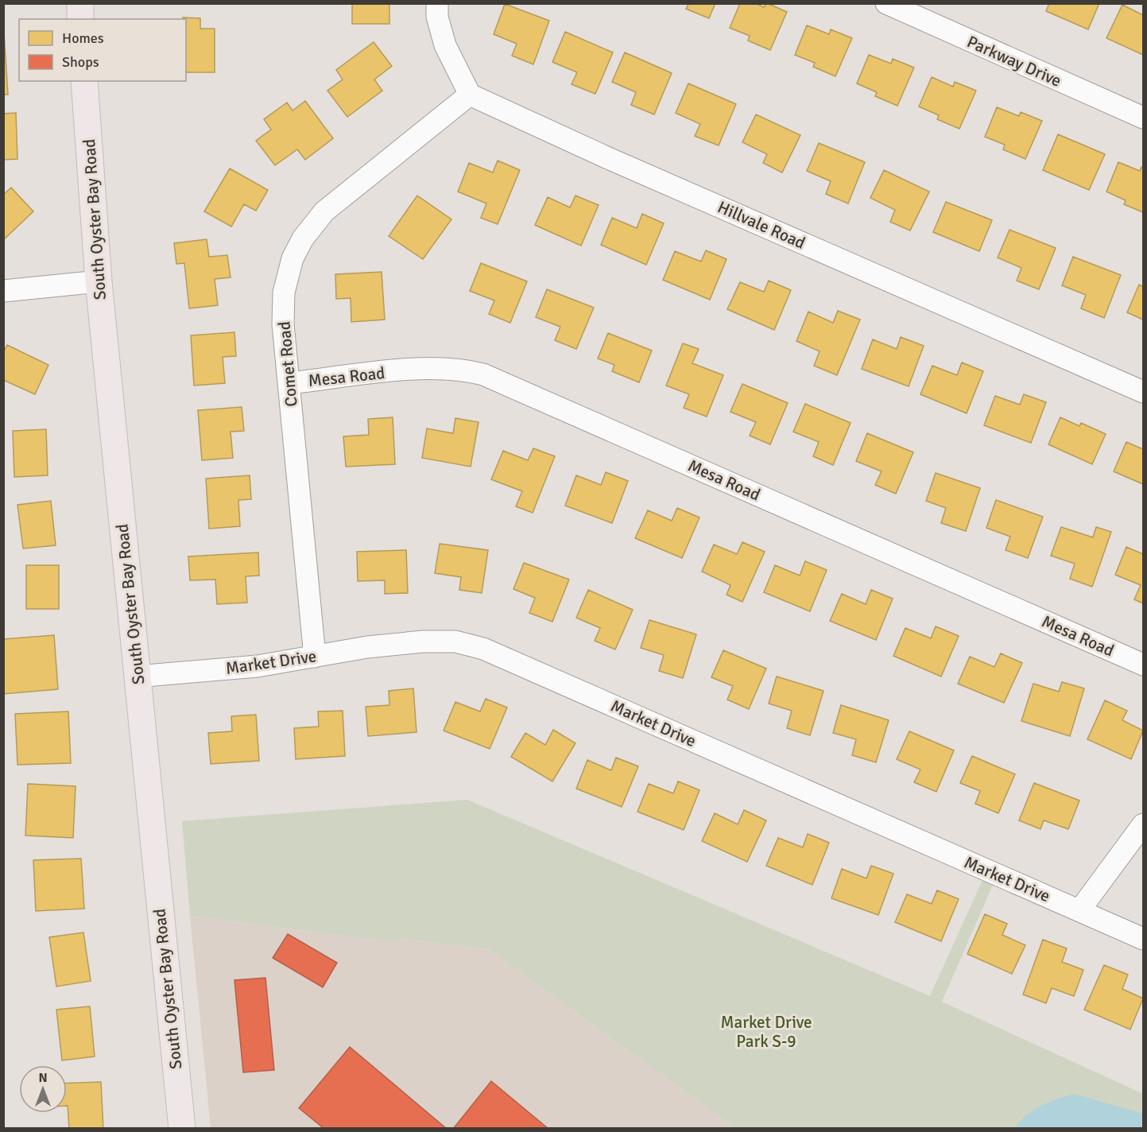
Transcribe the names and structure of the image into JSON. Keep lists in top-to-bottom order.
{
  "streets": {
    "main road": ["South Oyster Bay Road"],
    "street": [
      "Parkway Drive",
      "Hillvale Road",
      "Comet Road",
      "Mesa Road",
      "Market Drive"
    ]
  },
  "crossings": [
    ["South Oyster Bay Road", "Market Drive"],
    ["Hillvale Road", "Comet Road"],
    ["Comet Road", "Mesa Road"],
    ["Comet Road", "Market Drive"]
  ],
  "parks": ["Market Drive Park S-9"],
  "legend": ["Homes", "Shops"],
  "north": "top"
}
